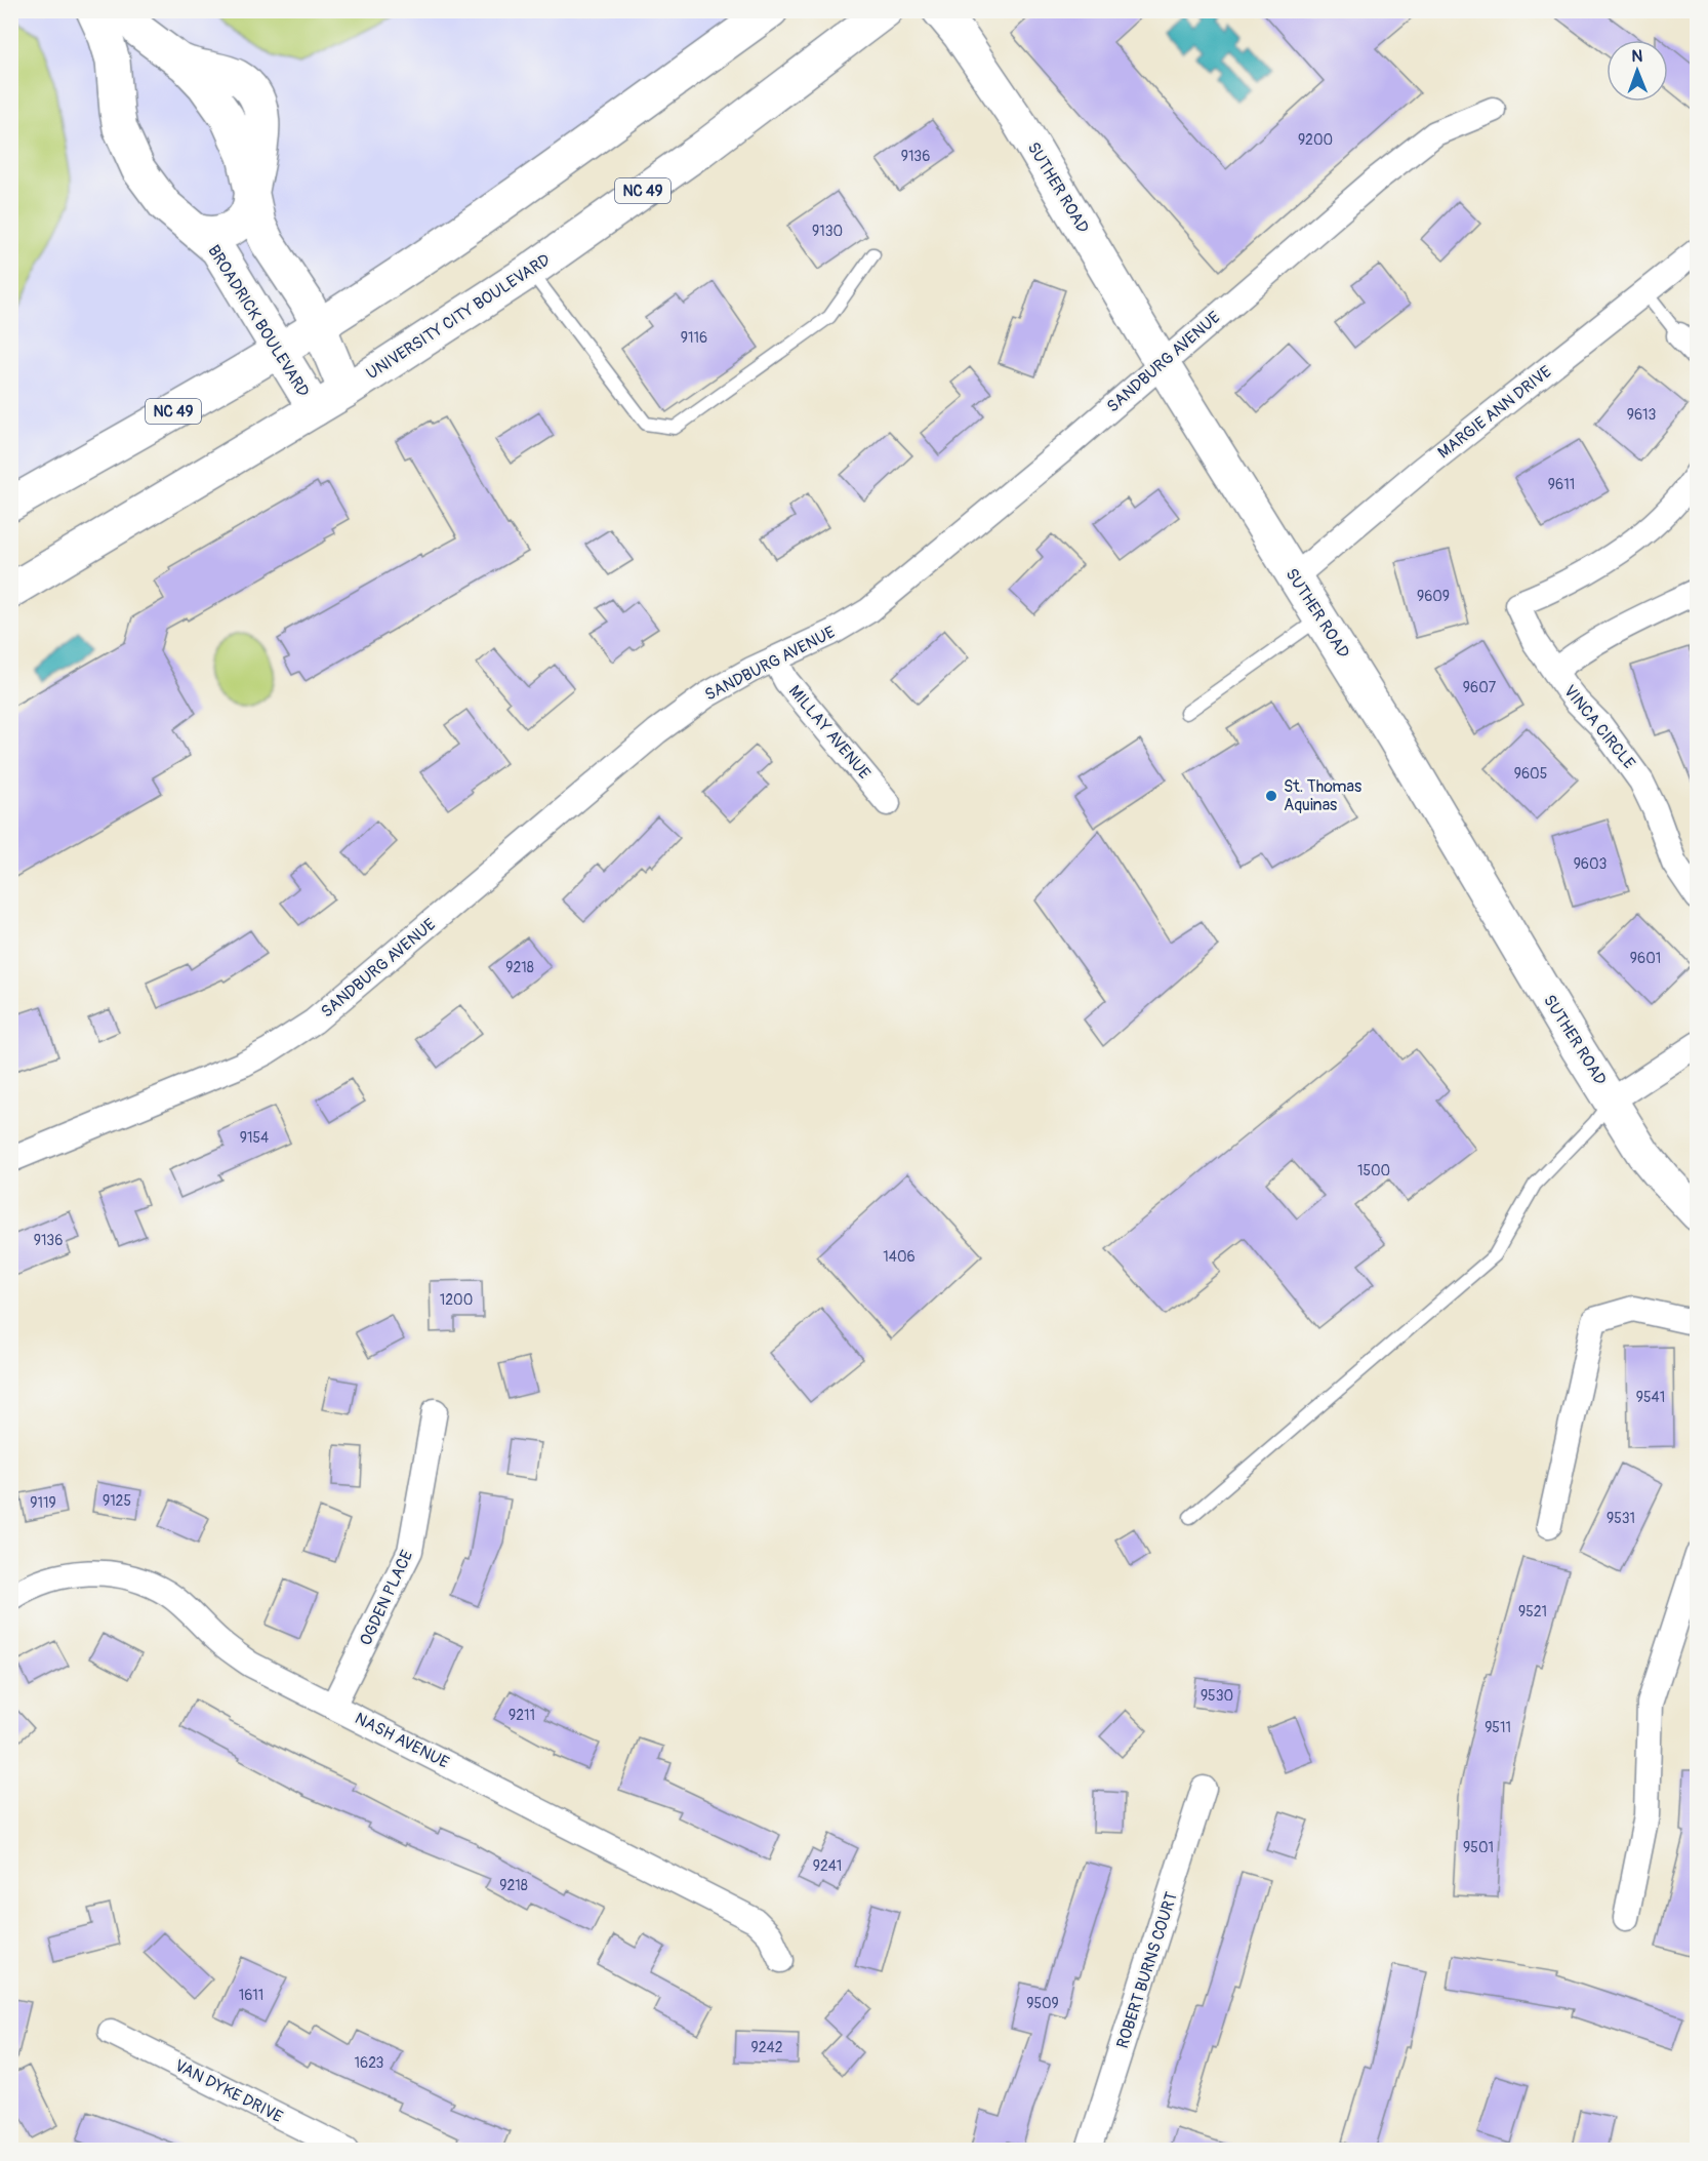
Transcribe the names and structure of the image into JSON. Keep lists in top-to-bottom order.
{
  "streets": {
    "street": [
      "SUTHER ROAD",
      "NC 49",
      "UNIVERSITY CITY BOULEVARD",
      "BROADRICK BOULEVARD",
      "SANDBURG AVENUE",
      "MARGIE ANN DRIVE",
      "VINCA CIRCLE",
      "MILLAY AVENUE",
      "OGDEN PLACE",
      "NASH AVENUE",
      "ROBERT BURNS COURT",
      "VAN DYKE DRIVE"
    ]
  },
  "crossings": [
    ["SUTHER ROAD", "SANDBURG AVENUE"],
    ["SUTHER ROAD", "MARGIE ANN DRIVE"],
    ["NC 49", "BROADRICK BOULEVARD"],
    ["UNIVERSITY CITY BOULEVARD", "BROADRICK BOULEVARD"],
    ["SANDBURG AVENUE", "MILLAY AVENUE"],
    ["OGDEN PLACE", "NASH AVENUE"]
  ],
  "places": ["St. Thomas Aquinas"],
  "house_numbers": [
    "9200",
    "9136",
    "9130",
    "9116",
    "9613",
    "9611",
    "9609",
    "9607",
    "9605",
    "9603",
    "9601",
    "9218",
    "9154",
    "1500",
    "9136",
    "1406",
    "1200",
    "9541",
    "9125",
    "9119",
    "9531",
    "9521",
    "9530",
    "9211",
    "9511",
    "9501",
    "9241",
    "9218",
    "1611",
    "9509",
    "9242",
    "1623"
  ],
  "north": "top"
}
